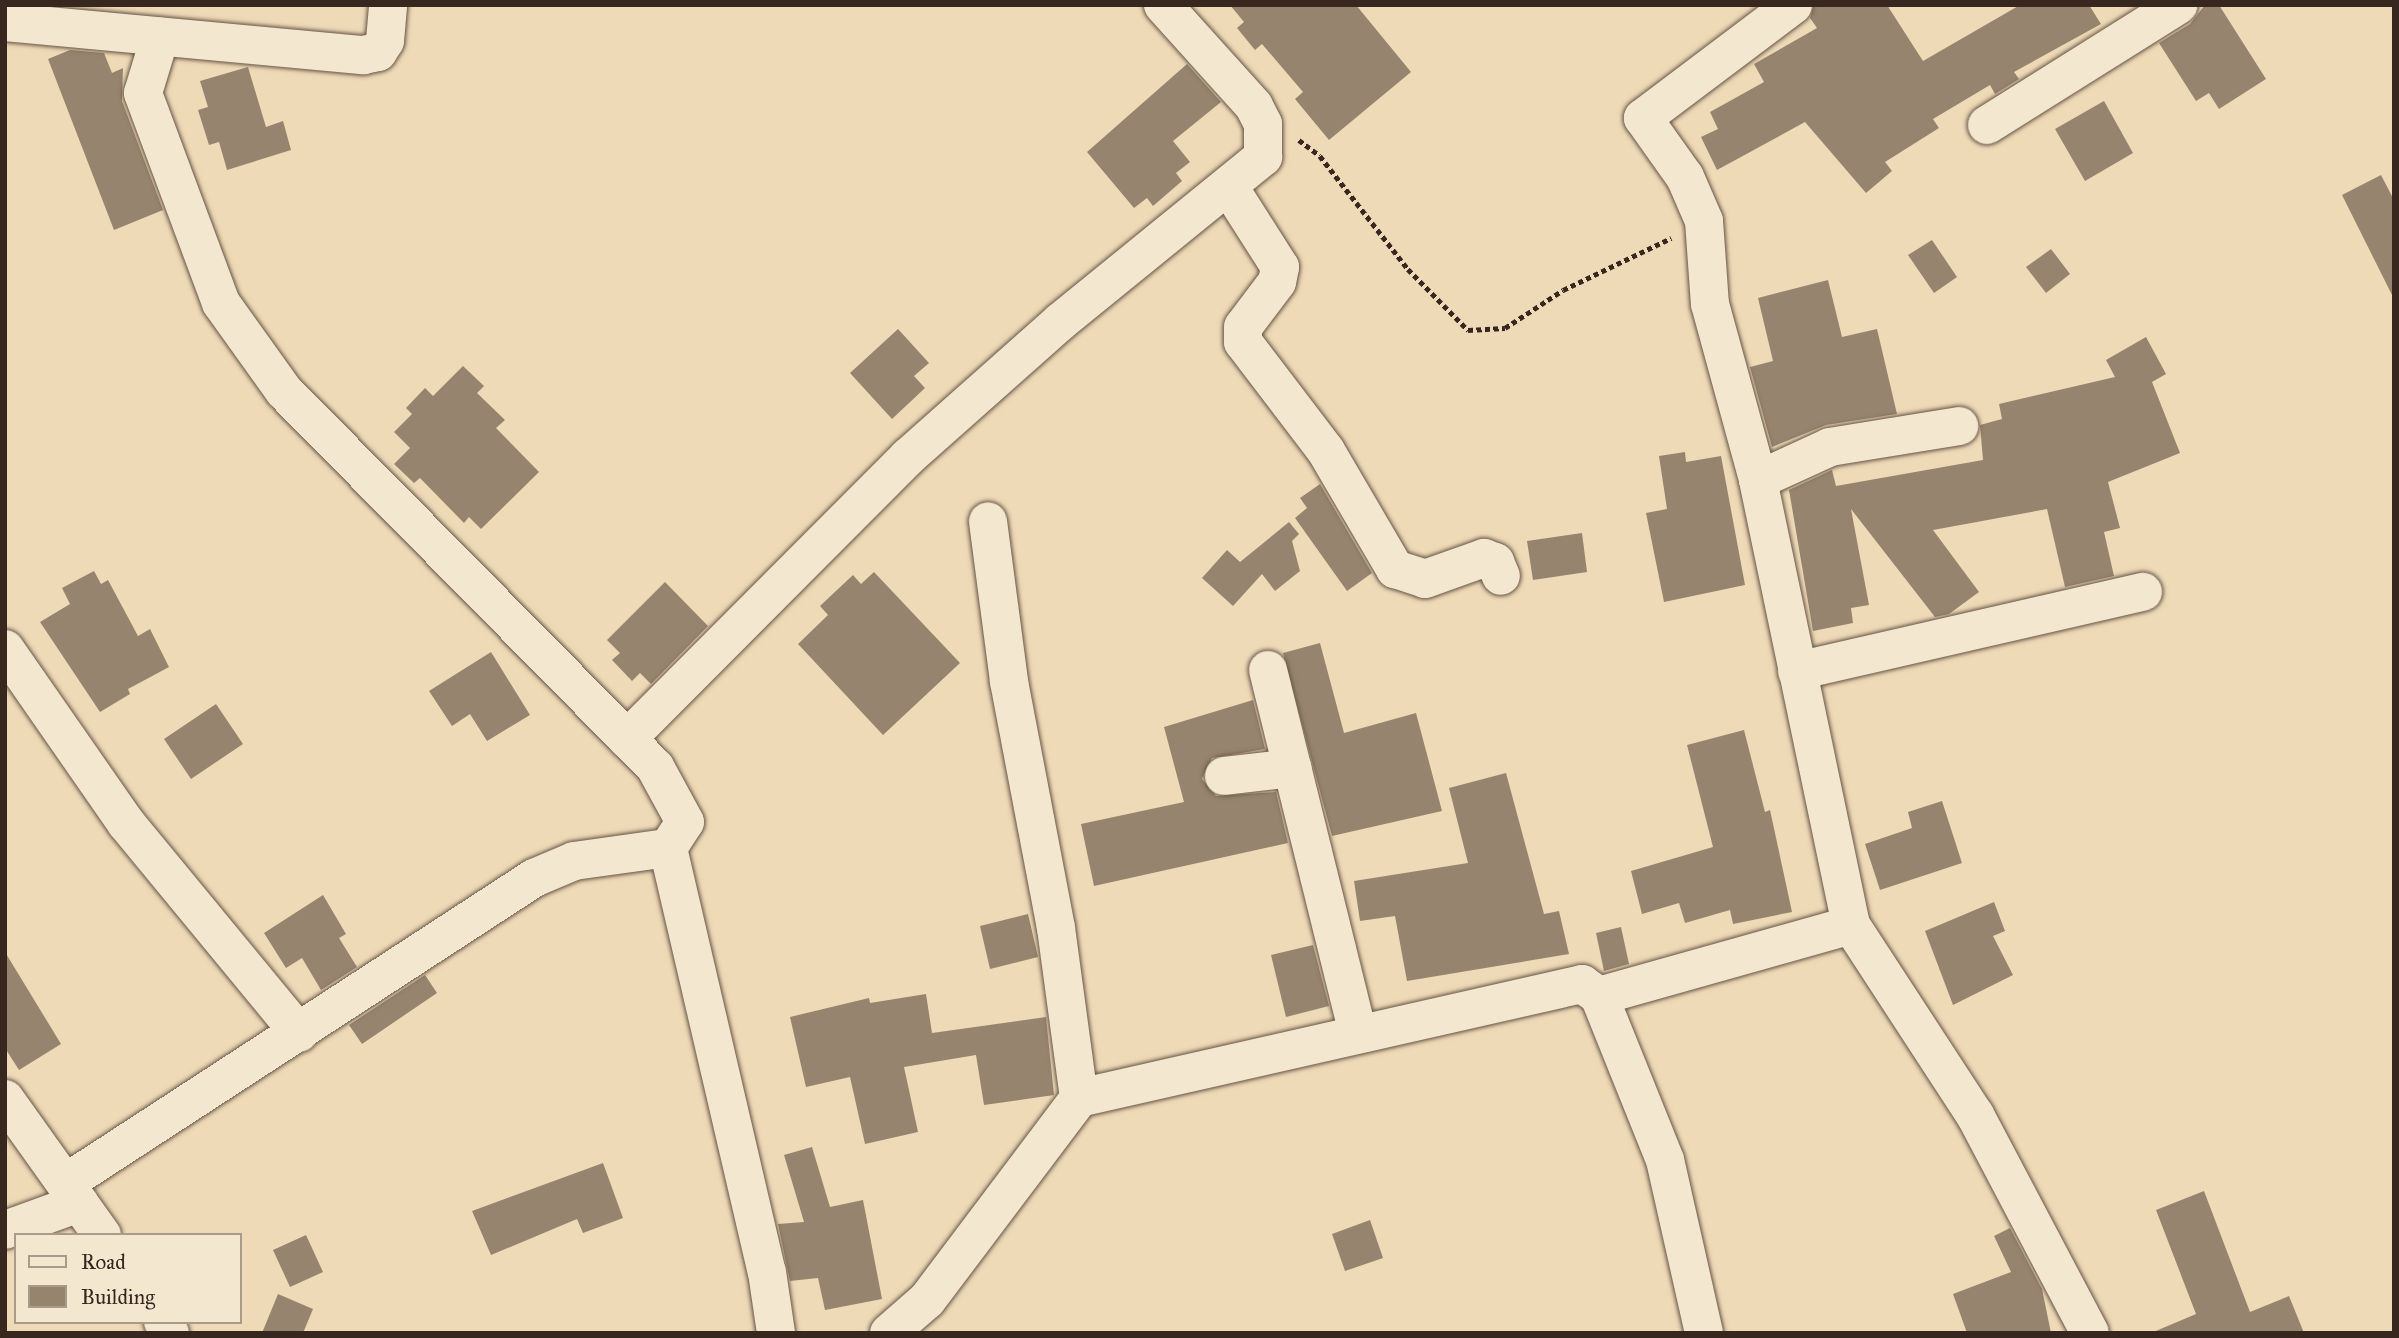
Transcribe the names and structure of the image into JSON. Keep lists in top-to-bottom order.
{
  "legend": ["Road", "Building"]
}
